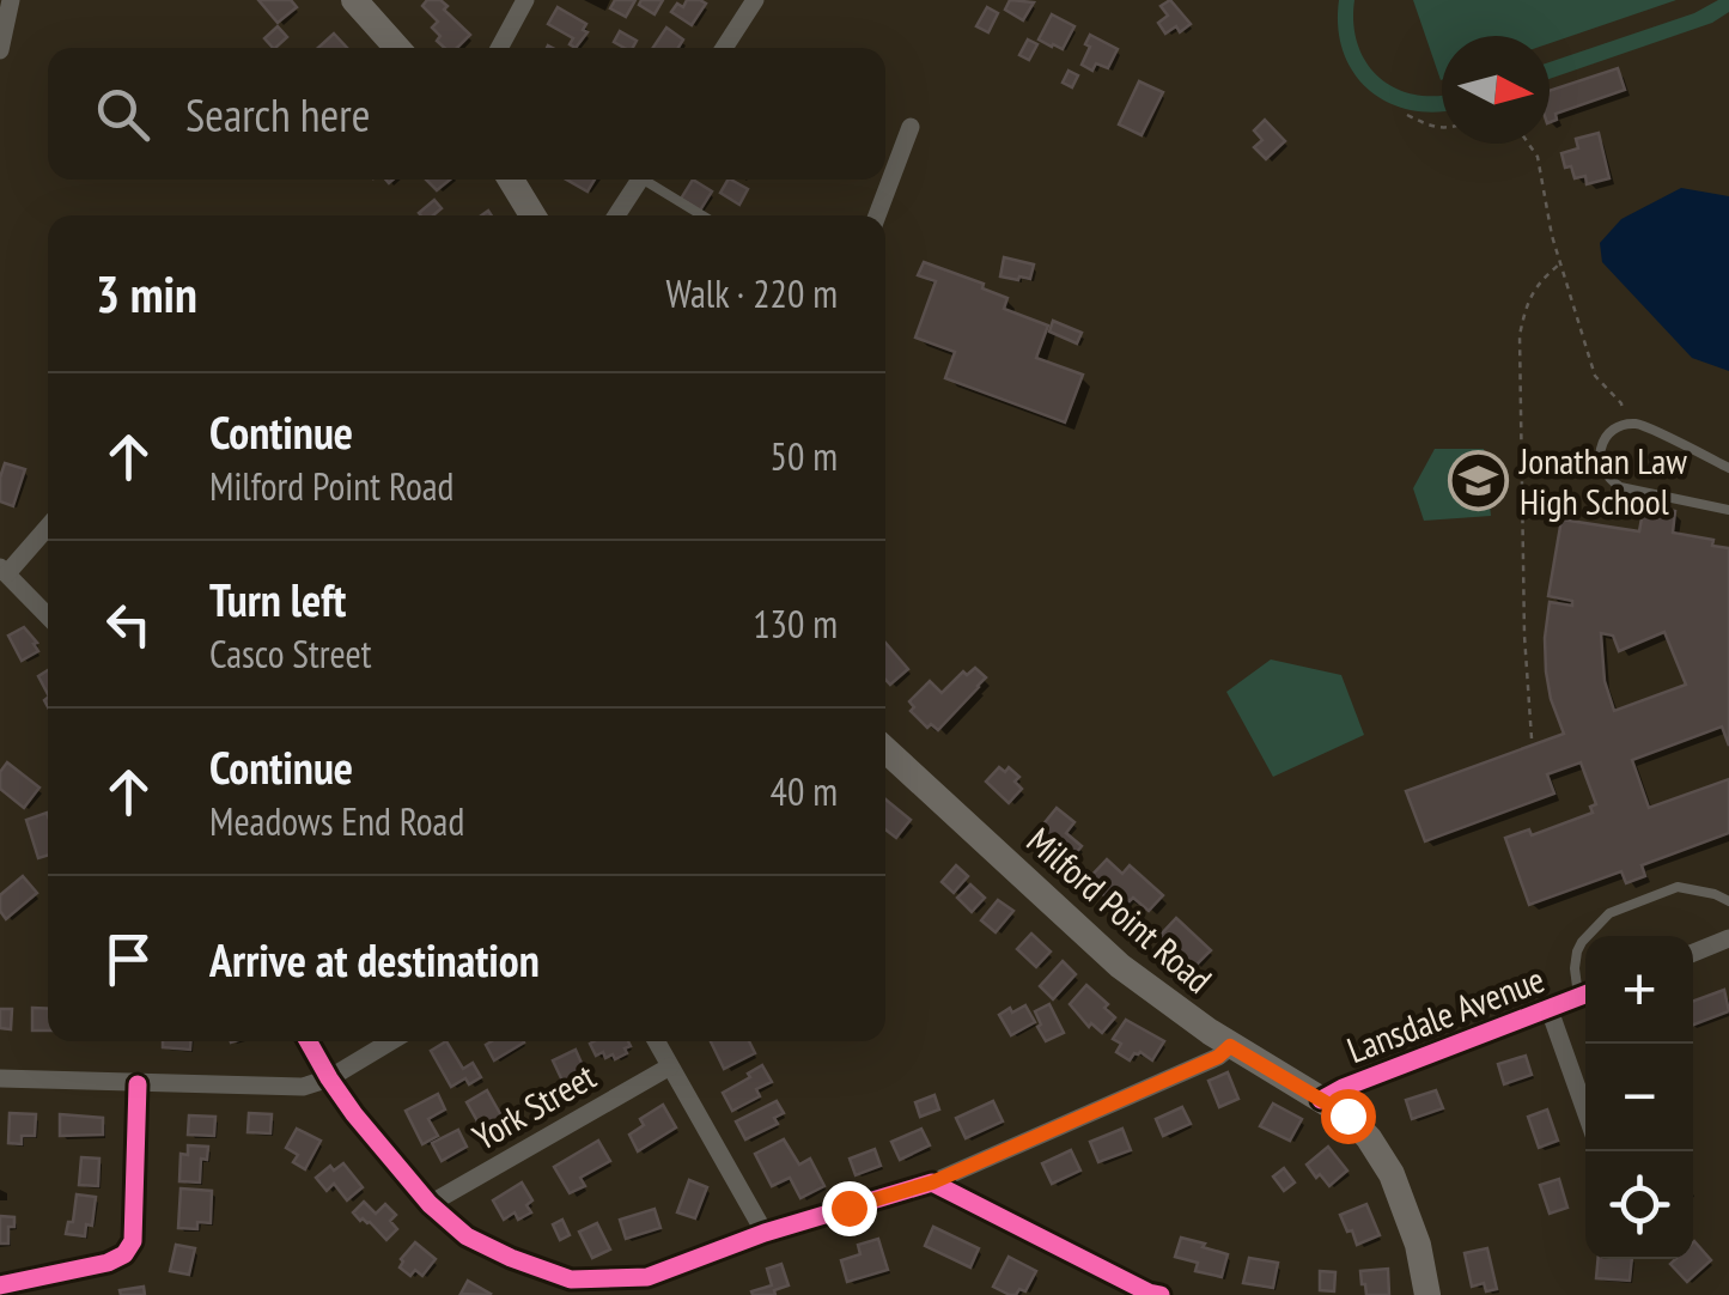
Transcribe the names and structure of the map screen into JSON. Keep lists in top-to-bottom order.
{
  "streets": {
    "main road": ["Milford Point Road"],
    "street": ["Lansdale Avenue", "York Street"]
  },
  "crossings": [
    ["Milford Point Road", "Lansdale Avenue"]
  ],
  "places": {
    "school or university": ["Jonathan Law High School"]
  },
  "north": "right",
  "page": {
    "search": "Search here",
    "heading": ["3 min", "Walk · 220 m"],
    "list": [
      ["Continue", "Milford Point Road", "50 m"],
      ["Turn left", "Casco Street", "130 m"],
      ["Continue", "Meadows End Road", "40 m"],
      "Arrive at destination"
    ],
    "map_buttons": ["+", "−"]
  }
}
